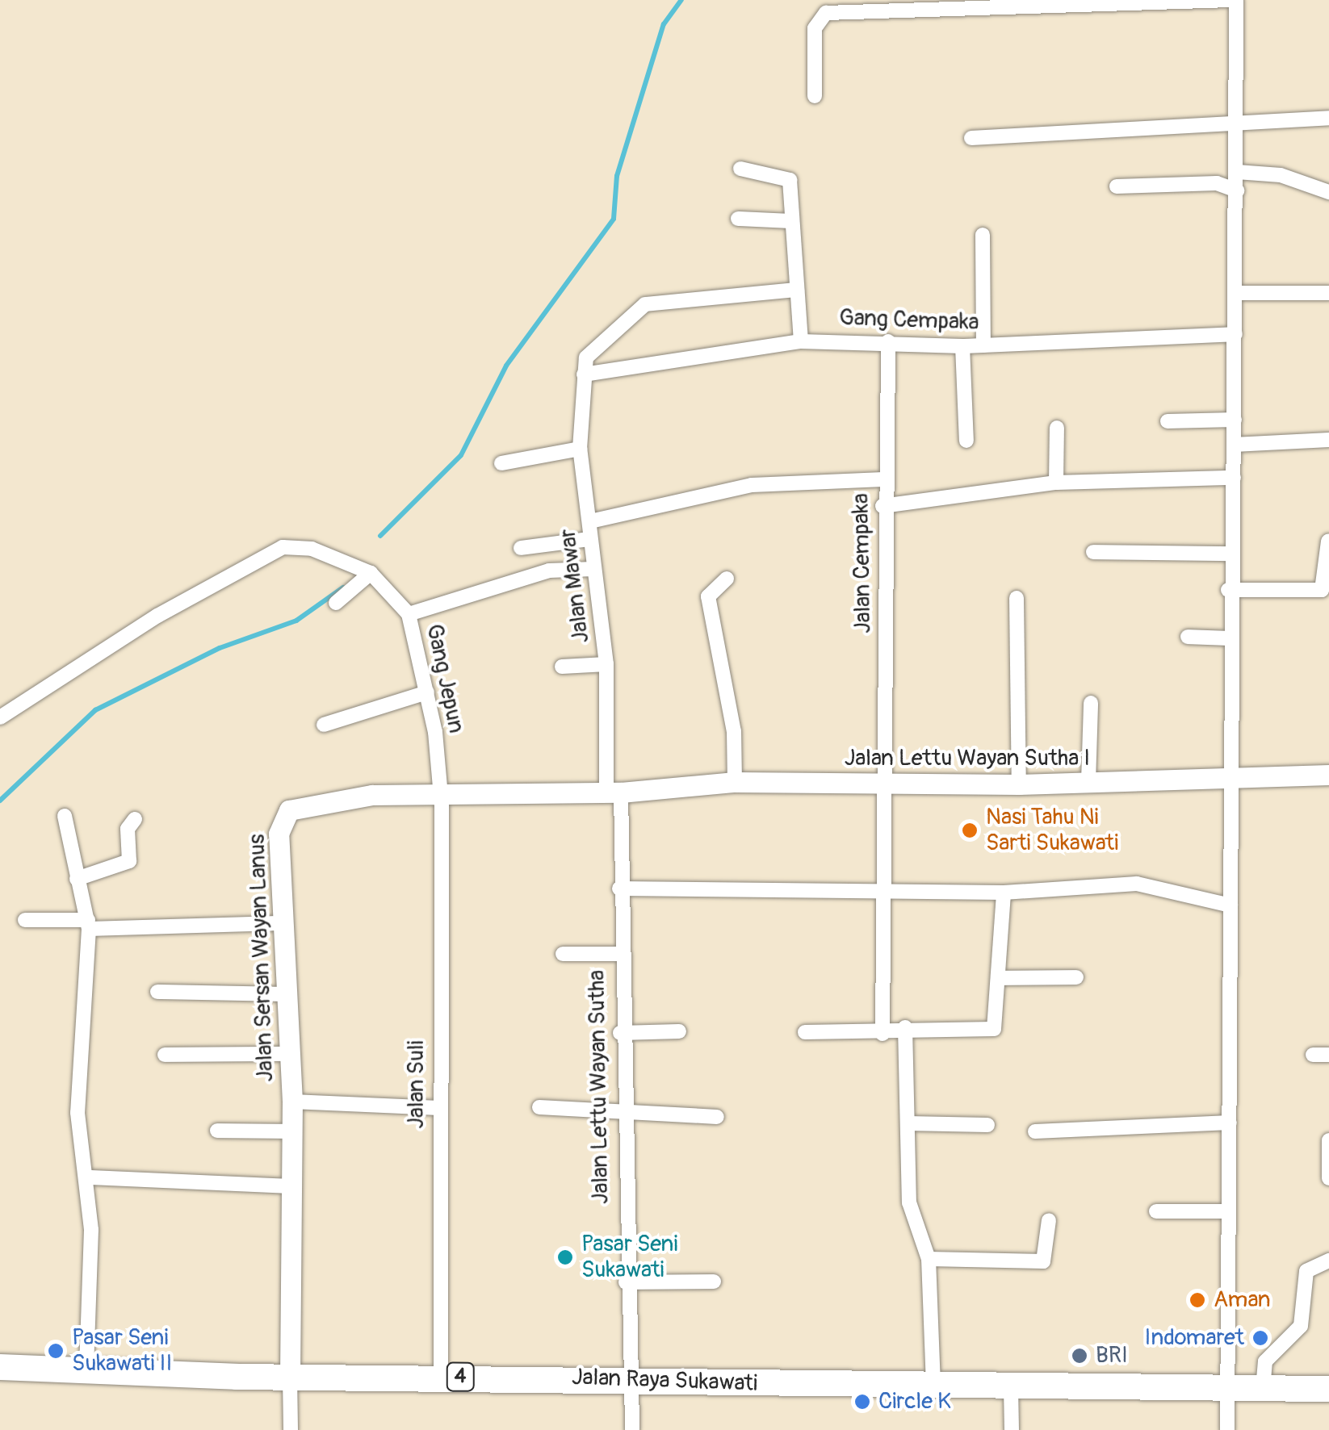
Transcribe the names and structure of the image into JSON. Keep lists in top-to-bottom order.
{
  "streets": {
    "highway": ["4", "Jalan Raya Sukawati"],
    "street": [
      "Gang Cempaka",
      "Jalan Cempaka",
      "Jalan Mawar",
      "Gang Jepun",
      "Jalan Lettu Wayan Sutha I",
      "Jalan Sersan Wayan Lanus",
      "Jalan Suli",
      "Jalan Lettu Wayan Sutha"
    ]
  },
  "crossings": [
    ["Gang Cempaka", "Jalan Cempaka"],
    ["Gang Cempaka", "Jalan Mawar"],
    ["Jalan Cempaka", "Jalan Lettu Wayan Sutha I"],
    ["Jalan Mawar", "Jalan Lettu Wayan Sutha I"],
    ["Jalan Mawar", "Jalan Sersan Wayan Lanus"],
    ["Jalan Mawar", "Jalan Lettu Wayan Sutha"],
    ["Gang Jepun", "Jalan Sersan Wayan Lanus"],
    ["Gang Jepun", "Jalan Suli"],
    ["Jalan Lettu Wayan Sutha I", "Jalan Sersan Wayan Lanus"],
    ["Jalan Lettu Wayan Sutha I", "Jalan Lettu Wayan Sutha"],
    ["Jalan Sersan Wayan Lanus", "Jalan Suli"],
    ["Jalan Sersan Wayan Lanus", "Jalan Lettu Wayan Sutha"],
    ["Jalan Sersan Wayan Lanus", "Jalan Raya Sukawati"],
    ["Jalan Suli", "Jalan Raya Sukawati"],
    ["Jalan Lettu Wayan Sutha", "Jalan Raya Sukawati"]
  ],
  "places": [
    "Nasi Tahu Ni Sarti Sukawati",
    "Pasar Seni Sukawati",
    "Aman",
    "Indomaret",
    "Pasar Seni Sukawati II",
    "BRI",
    "Circle K"
  ]
}
